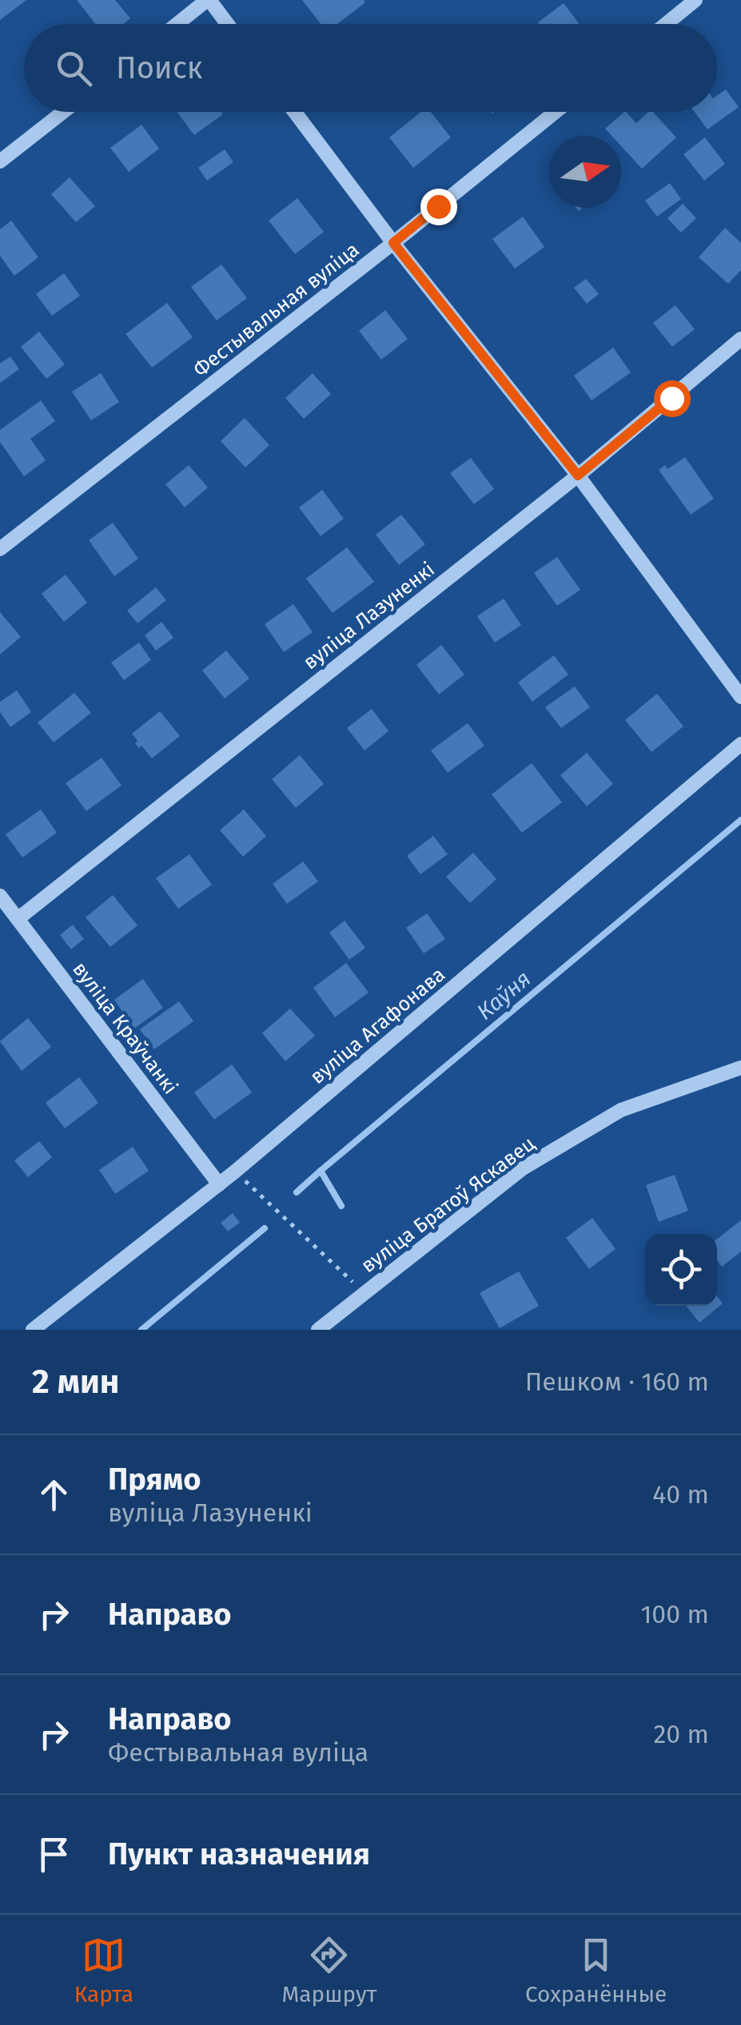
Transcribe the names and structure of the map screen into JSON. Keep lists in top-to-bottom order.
{
  "streets": {
    "street": [
      "Фестывальная вуліца",
      "вуліца Лазуненкі",
      "вуліца Агафонава",
      "вуліца Краўчанкі",
      "вуліца Братоў Яскавец"
    ]
  },
  "crossings": [
    ["вуліца Лазуненкі", "вуліца Краўчанкі"],
    ["вуліца Агафонава", "вуліца Краўчанкі"]
  ],
  "water": ["Каўня"],
  "north": "right",
  "page": {
    "search": "Поиск",
    "heading": ["2 мин", "Пешком · 160 m"],
    "list": [
      ["Прямо", "вуліца Лазуненкі", "40 m"],
      ["Направо", "100 m"],
      ["Направо", "Фестывальная вуліца", "20 m"],
      "Пункт назначения"
    ],
    "nav": ["Карта", "Маршрут", "Сохранённые"]
  }
}
